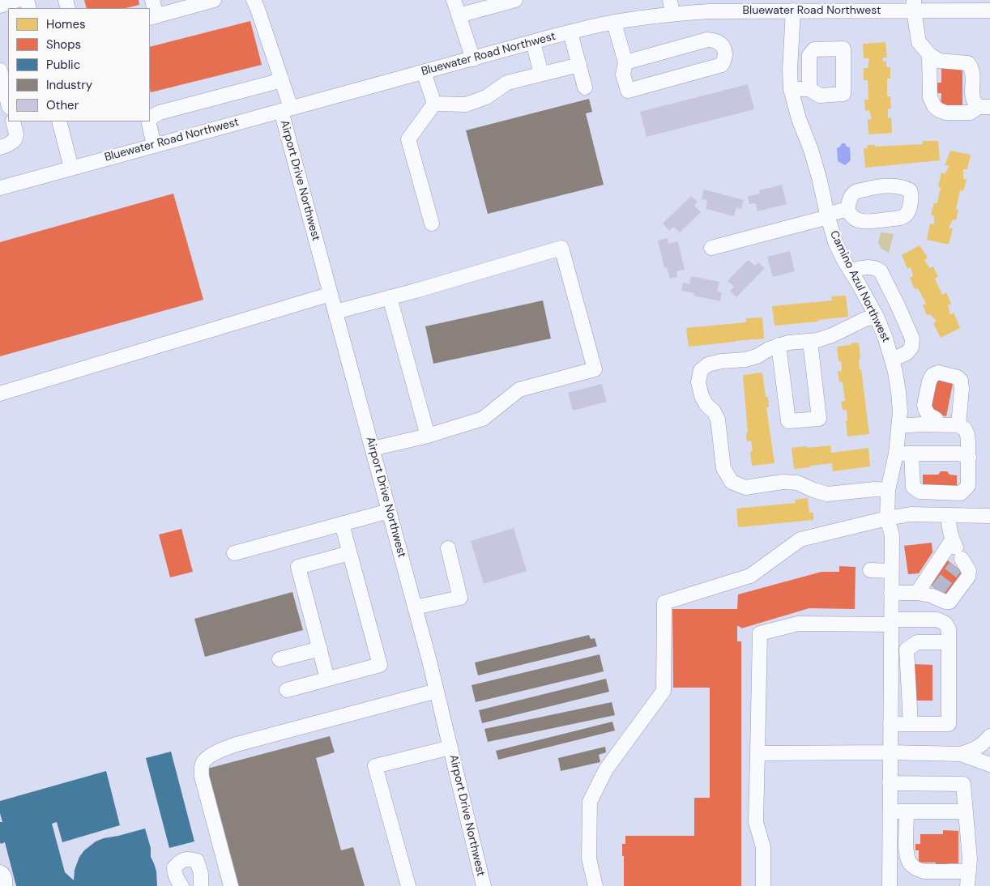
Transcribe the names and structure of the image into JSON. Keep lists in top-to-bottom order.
{
  "streets": {
    "street": ["Bluewater Road Northwest", "Airport Drive Northwest", "Camino Azul Northwest"]
  },
  "crossings": [
    ["Bluewater Road Northwest", "Airport Drive Northwest"],
    ["Bluewater Road Northwest", "Camino Azul Northwest"]
  ],
  "legend": [
    "Homes",
    "Shops",
    "Public",
    "Industry",
    "Other"
  ]
}
